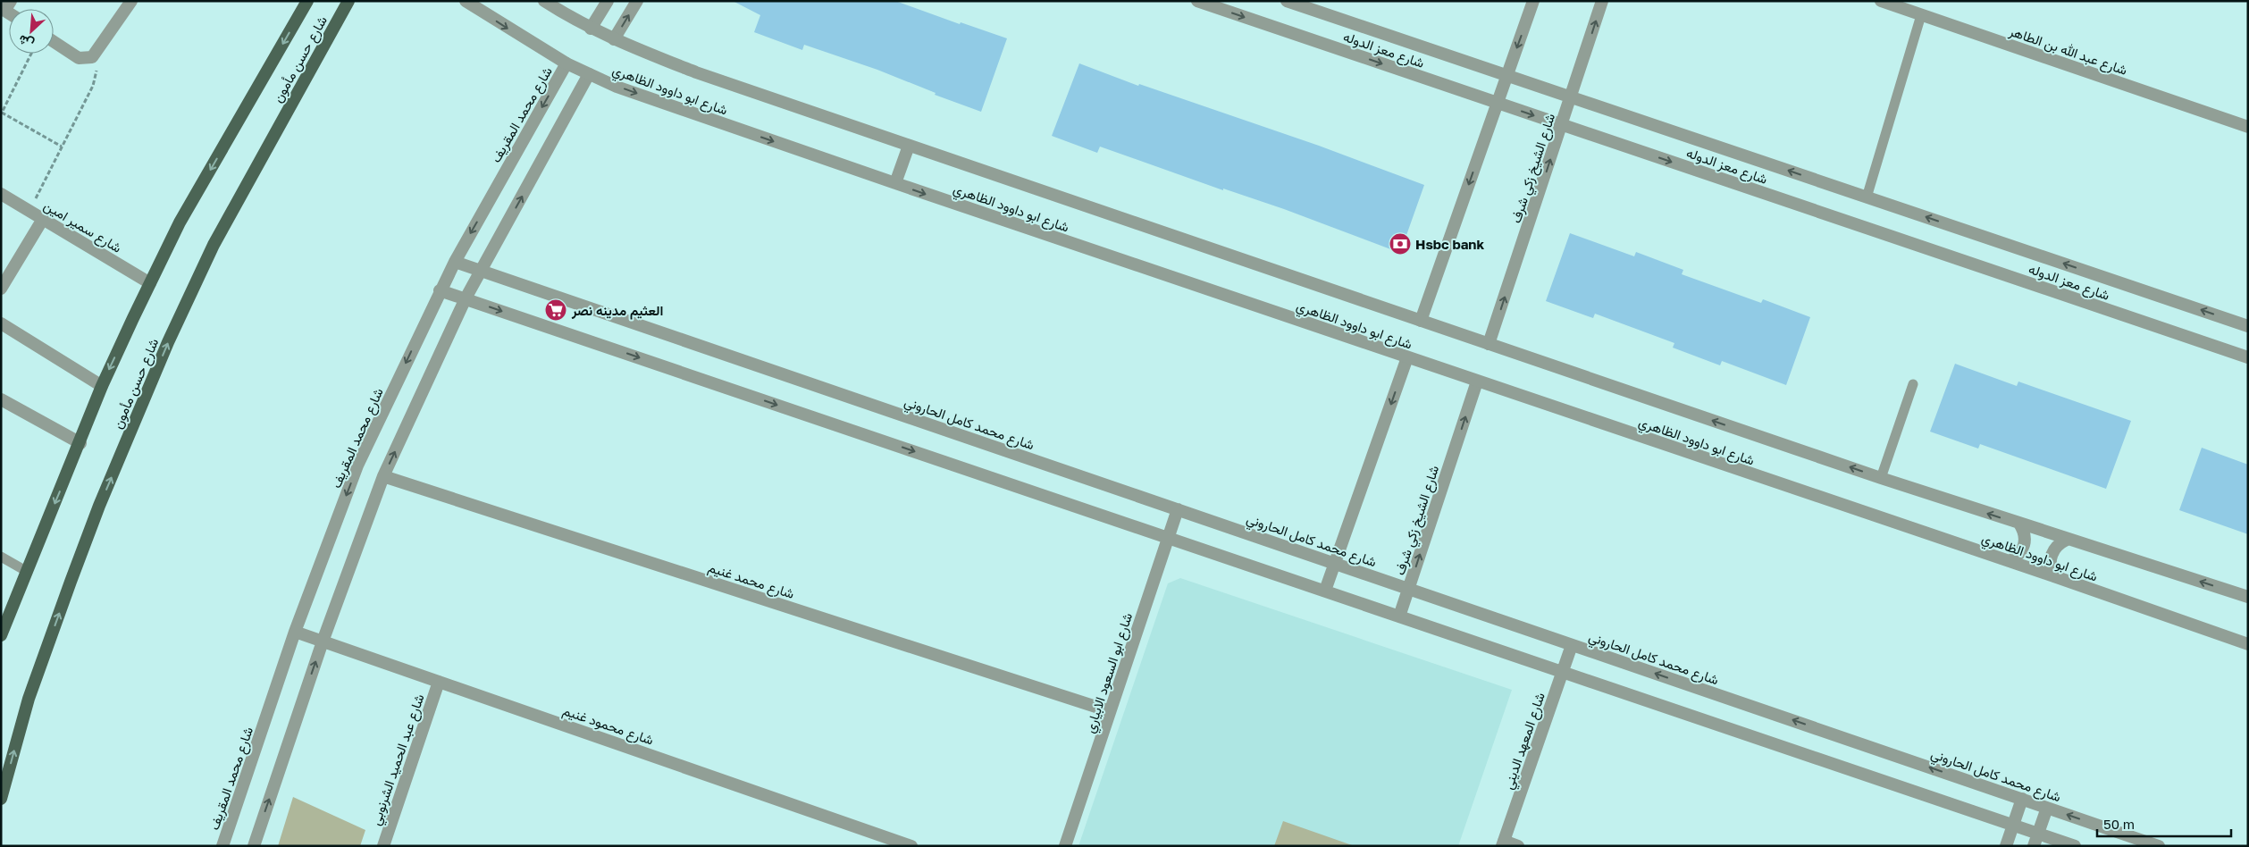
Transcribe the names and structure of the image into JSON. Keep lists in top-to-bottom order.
{
  "streets": {
    "main road": ["شارع حسن مأمون"],
    "street": [
      "شارع معز الدوله",
      "شارع عبد الله بن الطاهر",
      "شارع ابو داوود الظاهري",
      "شارع محمد المقريف",
      "شارع الشيخ زكي شرف",
      "شارع سمير امين",
      "شارع محمد كامل الحاروني",
      "شارع محمد غنيم",
      "شارع ابو السعود الابياري",
      "شارع محمود غنيم",
      "شارع المعهد الديني",
      "شارع عبد الحميد الشرنوبي"
    ]
  },
  "crossings": [
    ["شارع معز الدوله", "شارع الشيخ زكي شرف"],
    ["شارع حسن مأمون", "شارع سمير امين"],
    ["شارع ابو داوود الظاهري", "شارع محمد المقريف"],
    ["شارع ابو داوود الظاهري", "شارع الشيخ زكي شرف"],
    ["شارع محمد المقريف", "شارع محمد كامل الحاروني"],
    ["شارع محمد المقريف", "شارع محمود غنيم"],
    ["شارع الشيخ زكي شرف", "شارع محمد كامل الحاروني"],
    ["شارع محمد كامل الحاروني", "شارع ابو السعود الابياري"],
    ["شارع محمد كامل الحاروني", "شارع المعهد الديني"],
    ["شارع محمد غنيم", "شارع ابو السعود الابياري"],
    ["شارع محمود غنيم", "شارع عبد الحميد الشرنوبي"]
  ],
  "places": {
    "bank": ["Hsbc bank"],
    "supermarket": ["العثيم مدينه نصر"]
  },
  "scale_bar": "50 m",
  "north": "bottom left"
}
